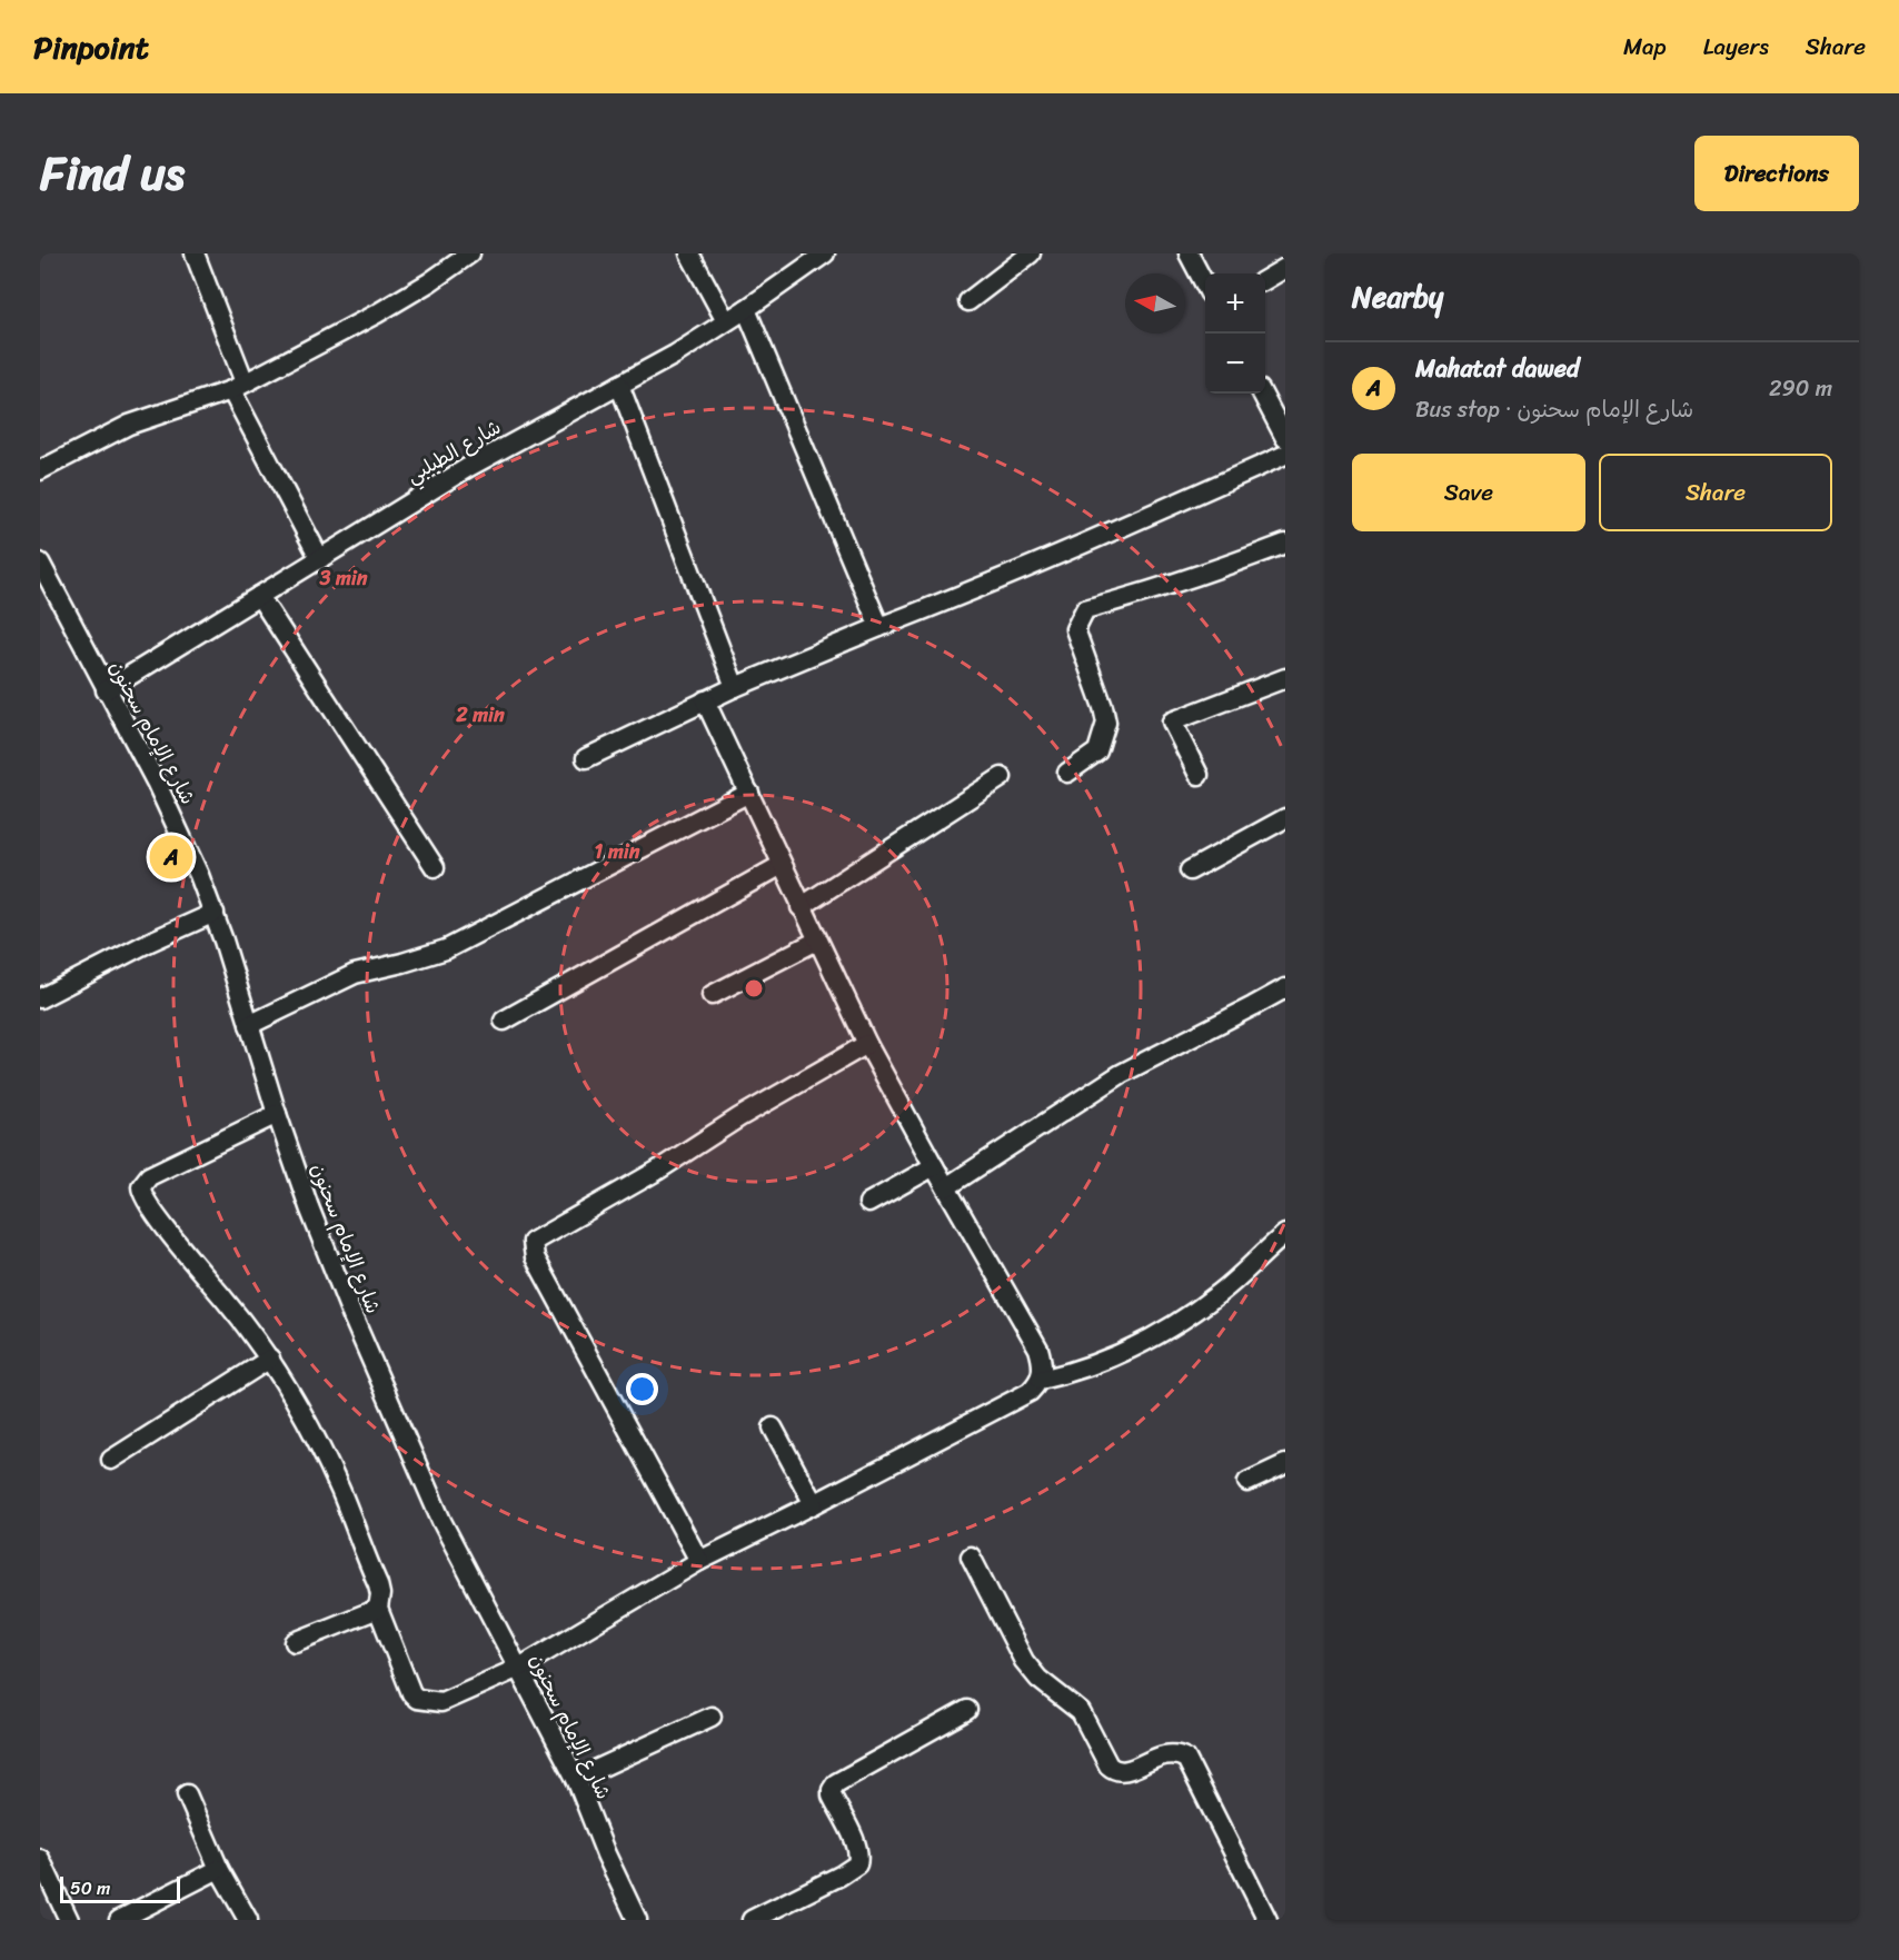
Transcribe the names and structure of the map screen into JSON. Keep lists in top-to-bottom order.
{
  "streets": {
    "street": ["شارع الطبلبي", "شارع الإمام سحنون"]
  },
  "crossings": [
    ["شارع الطبلبي", "شارع الإمام سحنون"]
  ],
  "scale_bar": "50 m",
  "north": "left",
  "page": {
    "header": "Pinpoint",
    "nav": ["Map", "Layers", "Share"],
    "title": "Find us",
    "buttons": [
      "Directions",
      ["Save", "Share"]
    ],
    "heading": "Nearby",
    "map_buttons": ["+", "−"],
    "list": [
      {
        "mark": "A",
        "name": "Mahatat dawed",
        "note": "Bus stop · شارع الإمام سحنون",
        "value": "290 m"
      }
    ],
    "pins": "A",
    "scale": "50 m"
  },
  "rings": ["3 min", "2 min", "1 min"]
}
